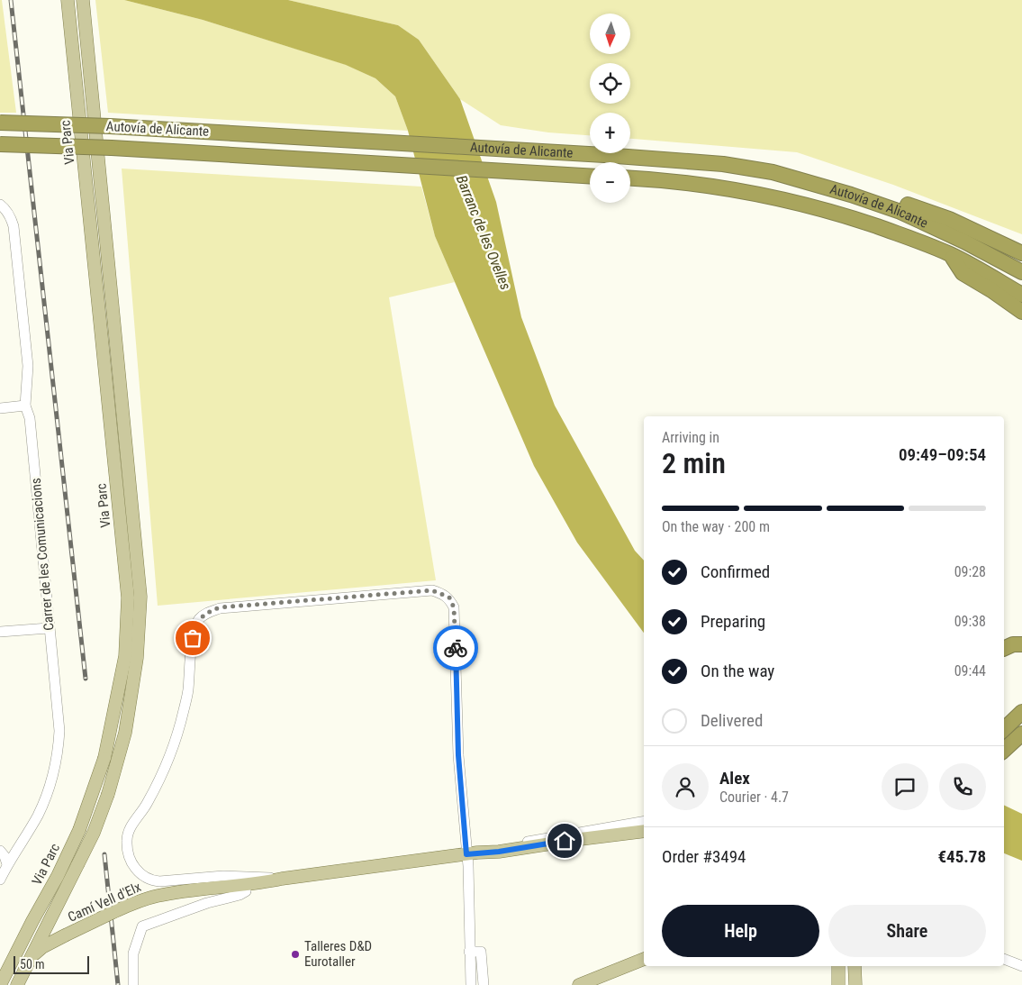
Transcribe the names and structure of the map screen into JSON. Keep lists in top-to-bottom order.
{
  "streets": {
    "highway": ["Autovía de Alicante"],
    "main road": ["Via Parc", "Camí Vell d'Elx"],
    "street": ["Carrer de les Comunicacions"]
  },
  "crossings": [
    ["Via Parc", "Camí Vell d'Elx"]
  ],
  "water": ["Barranc de les Ovelles"],
  "places": ["Talleres D&D Eurotaller"],
  "scale_bar": "50 m",
  "north": "bottom",
  "page": {
    "map_buttons": ["+", "−"],
    "heading": ["2 min", "Arriving in", "09:49–09:54"],
    "panel": [
      "Alex",
      "Courier · 4.7",
      "Order #3494",
      "€45.78"
    ],
    "bar": "On the way · 200 m",
    "list": [
      ["Confirmed", "09:28"],
      ["Preparing", "09:38"],
      ["On the way", "09:44"],
      "Delivered"
    ],
    "buttons": ["Help", "Share"],
    "scale": "50 m"
  }
}
